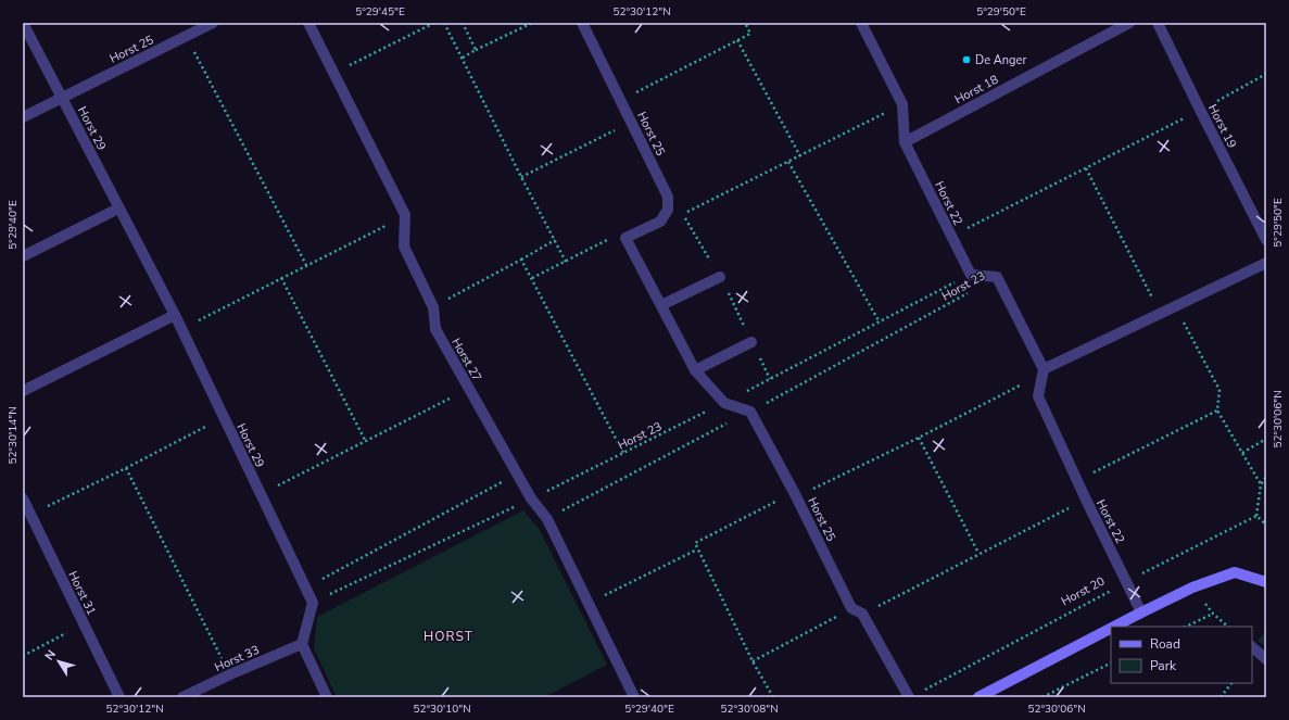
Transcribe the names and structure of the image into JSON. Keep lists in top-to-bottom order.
{
  "streets": {
    "street": [
      "Horst 25",
      "Horst 18",
      "Horst 19",
      "Horst 29",
      "Horst 22",
      "Horst 27",
      "Horst 31",
      "Horst 33"
    ],
    "path": ["Horst 23", "Horst 20"]
  },
  "crossings": [
    ["Horst 25", "Horst 29"],
    ["Horst 25", "Horst 23"],
    ["Horst 18", "Horst 22"],
    ["Horst 29", "Horst 23"],
    ["Horst 22", "Horst 23"],
    ["Horst 22", "Horst 20"],
    ["Horst 23", "Horst 27"]
  ],
  "districts": ["HORST"],
  "places": ["De Anger"],
  "legend": ["Road", "Park"],
  "north": "top left",
  "coordinates": [
    "5°29'45\"E",
    "52°30'12\"N",
    "5°29'50\"E",
    "5°29'40\"E",
    "52°30'06\"N",
    "52°30'14\"N",
    "52°30'10\"N",
    "52°30'08\"N"
  ]
}
